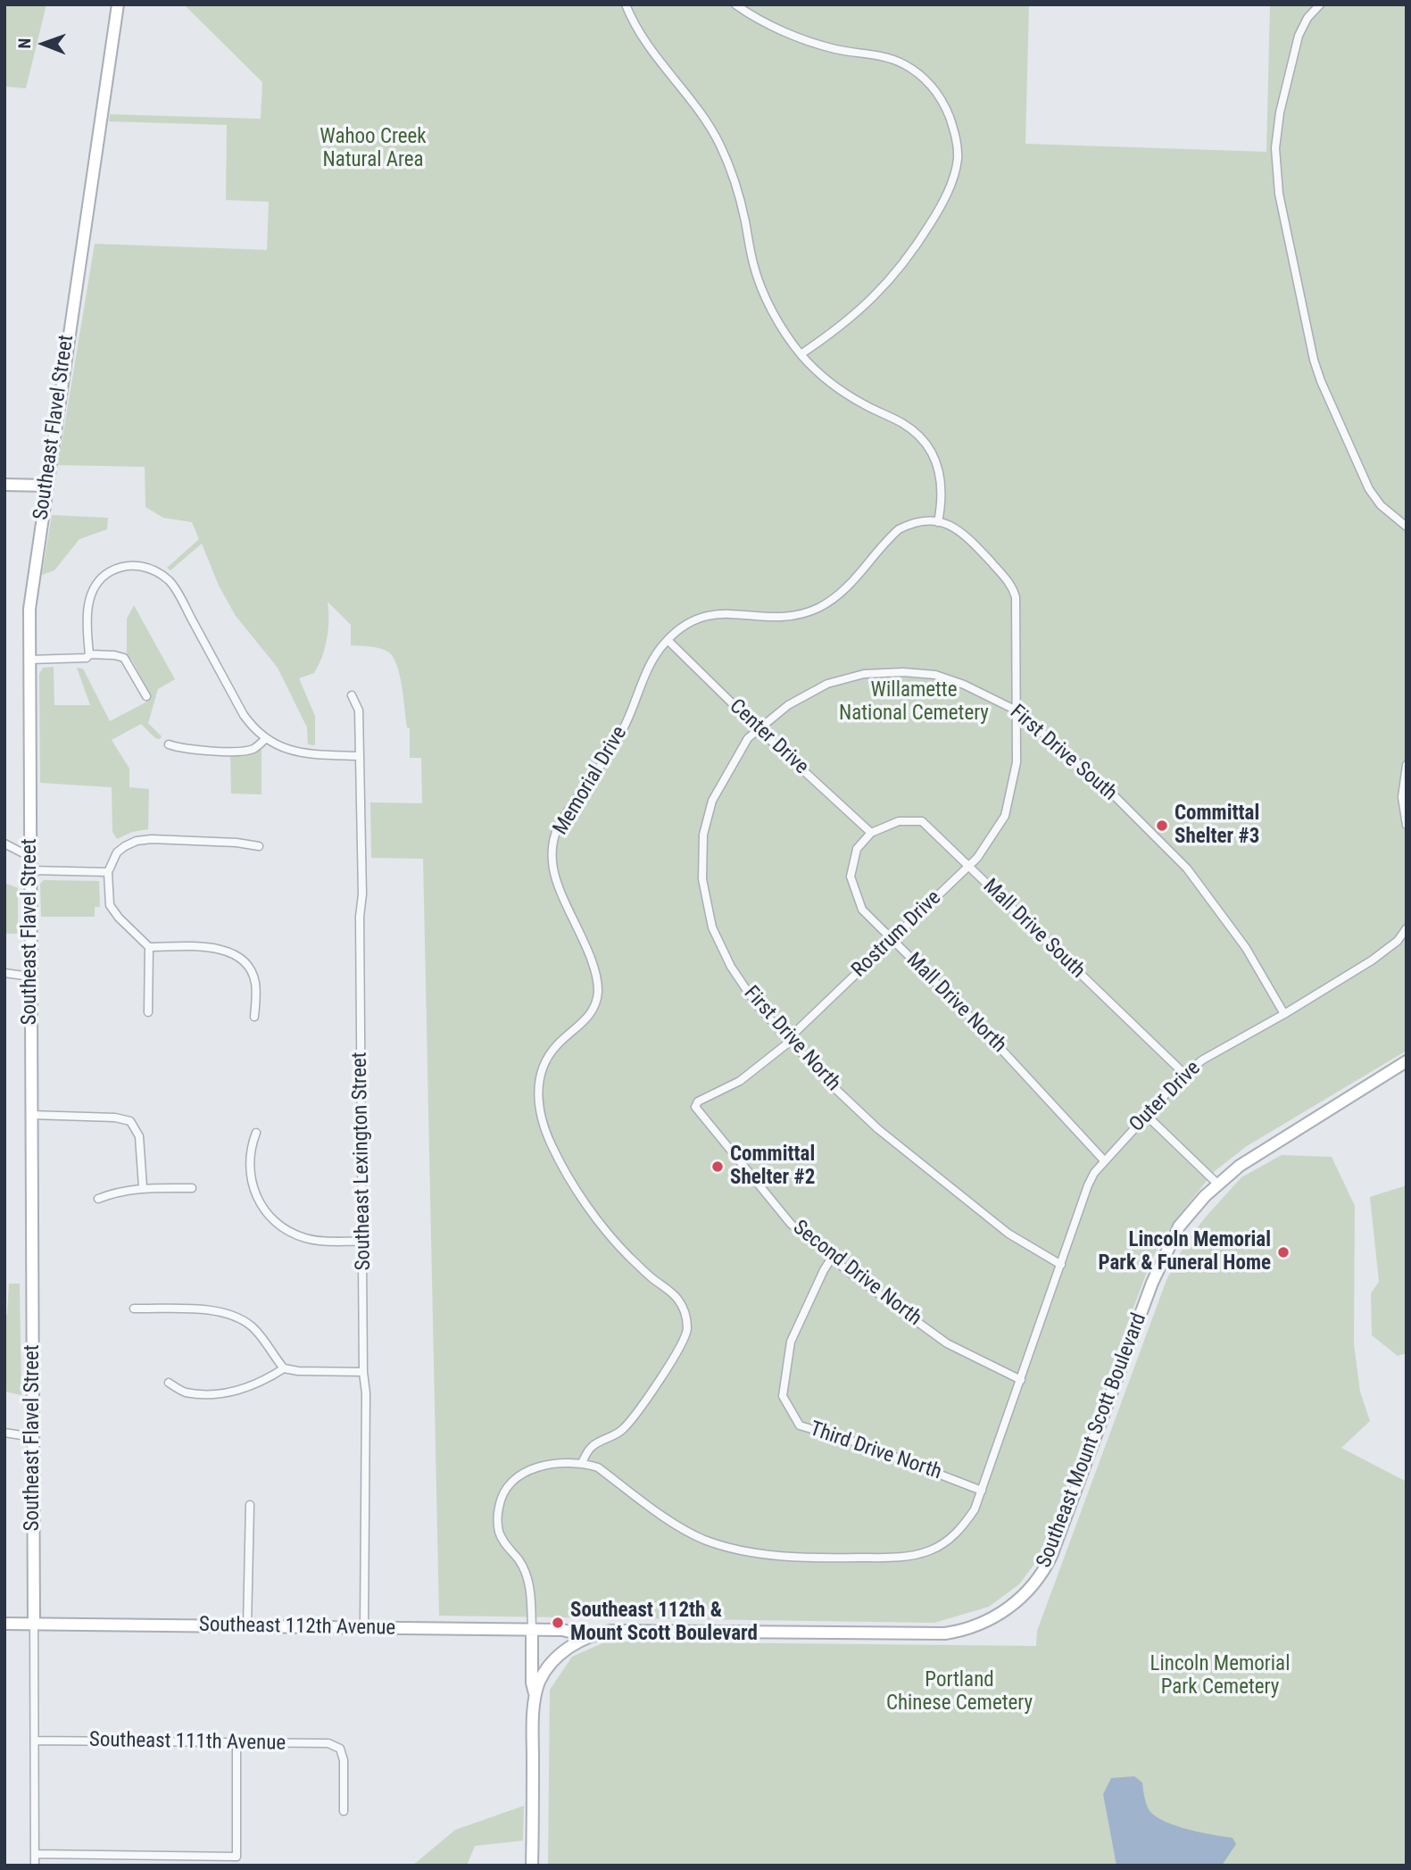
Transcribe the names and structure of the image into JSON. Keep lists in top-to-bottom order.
{
  "streets": {
    "street": [
      "Southeast Flavel Street",
      "Center Drive",
      "First Drive South",
      "Memorial Drive",
      "Mall Drive South",
      "Rostrum Drive",
      "Mall Drive North",
      "First Drive North",
      "Outer Drive",
      "Southeast Lexington Street",
      "Second Drive North",
      "Southeast Mount Scott Boulevard",
      "Third Drive North",
      "Southeast 112th Avenue",
      "Southeast 111th Avenue"
    ]
  },
  "crossings": [
    ["Southeast Flavel Street", "Southeast 112th Avenue"],
    ["Southeast Flavel Street", "Southeast 111th Avenue"],
    ["Center Drive", "First Drive South"],
    ["Center Drive", "Memorial Drive"],
    ["Center Drive", "Mall Drive South"],
    ["Center Drive", "Mall Drive North"],
    ["Center Drive", "First Drive North"],
    ["First Drive South", "Rostrum Drive"],
    ["First Drive South", "First Drive North"],
    ["First Drive South", "Outer Drive"],
    ["Memorial Drive", "Outer Drive"],
    ["Mall Drive South", "Rostrum Drive"],
    ["Mall Drive South", "Mall Drive North"],
    ["Mall Drive South", "Outer Drive"],
    ["Rostrum Drive", "Mall Drive North"],
    ["Rostrum Drive", "First Drive North"],
    ["Rostrum Drive", "Second Drive North"],
    ["Mall Drive North", "Outer Drive"],
    ["First Drive North", "Outer Drive"],
    ["Outer Drive", "Second Drive North"],
    ["Outer Drive", "Third Drive North"],
    ["Southeast Lexington Street", "Southeast 112th Avenue"],
    ["Second Drive North", "Third Drive North"],
    ["Southeast Mount Scott Boulevard", "Southeast 112th Avenue"]
  ],
  "parks": [
    "Wahoo Creek Natural Area",
    "Willamette National Cemetery",
    "Lincoln Memorial Park Cemetery",
    "Portland Chinese Cemetery"
  ],
  "places": [
    "Committal Shelter #3",
    "Committal Shelter #2",
    "Lincoln Memorial Park & Funeral Home",
    "Southeast 112th & Mount Scott Boulevard"
  ],
  "north": "left"
}
